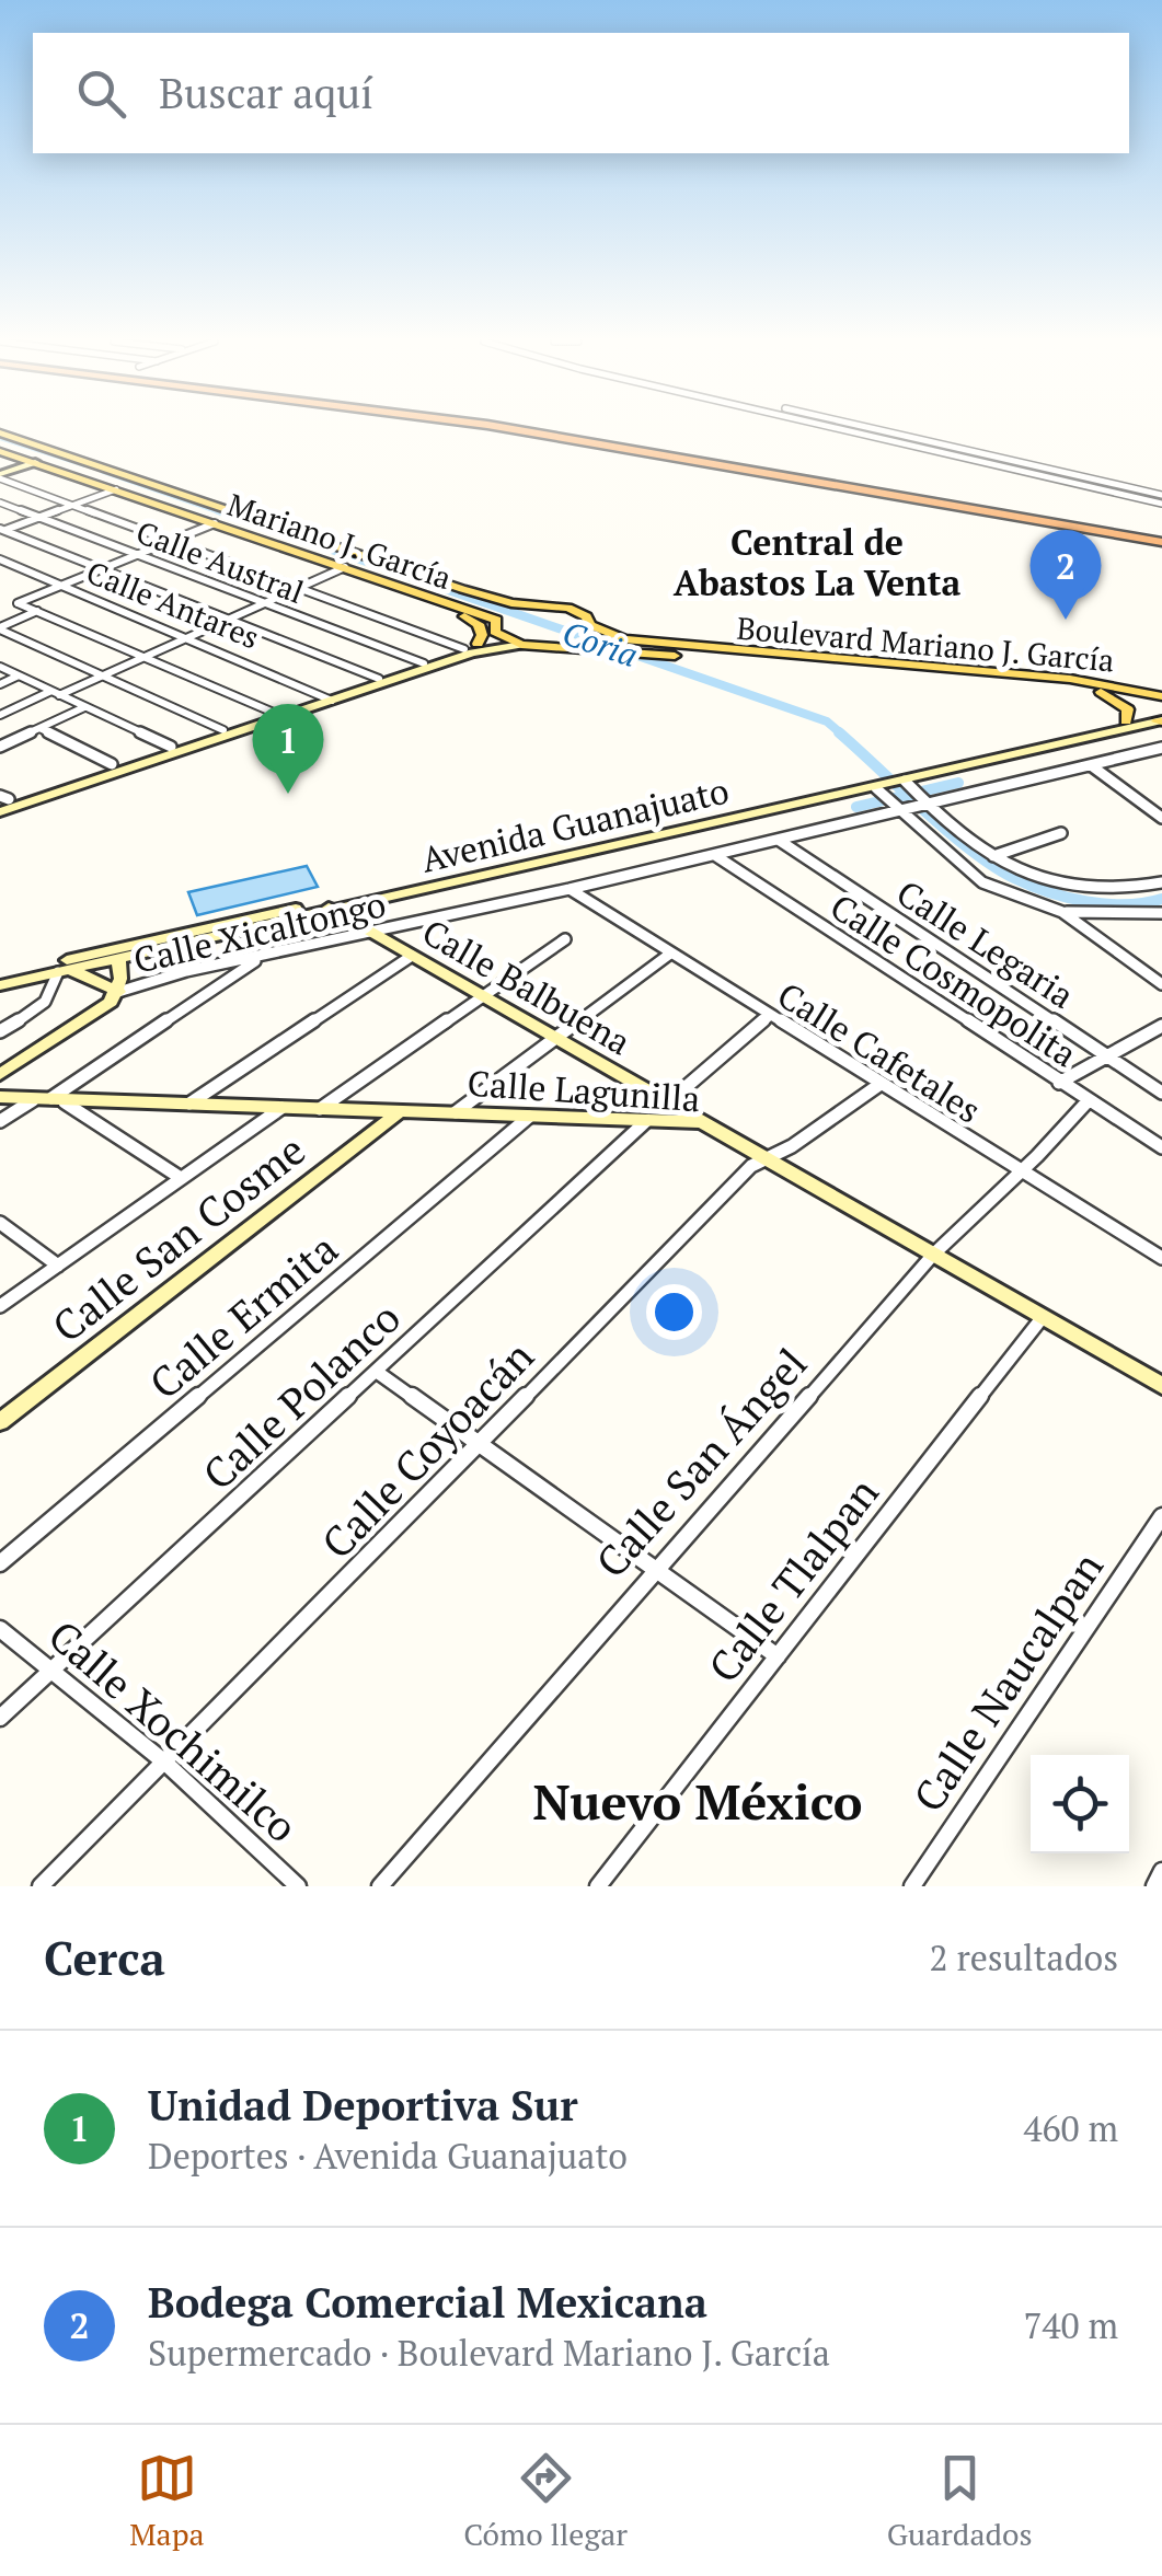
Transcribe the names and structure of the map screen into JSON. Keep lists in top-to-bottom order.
{
  "streets": {
    "main road": ["Mariano J. García", "Boulevard Mariano J. García"],
    "street": [
      "Calle Austral",
      "Calle Antares",
      "Avenida Guanajuato",
      "Calle Xicaltongo",
      "Calle Legaria",
      "Calle Cosmopolita",
      "Calle Balbuena",
      "Calle Cafetales",
      "Calle Lagunilla",
      "Calle San Cosme",
      "Calle Ermita",
      "Calle Polanco",
      "Calle Coyoacán",
      "Calle San Ángel",
      "Calle Tlalpan",
      "Calle Naucalpan",
      "Calle Xochimilco"
    ]
  },
  "crossings": [
    ["Mariano J. García", "Boulevard Mariano J. García"],
    ["Boulevard Mariano J. García", "Avenida Guanajuato"],
    ["Avenida Guanajuato", "Calle Balbuena"],
    ["Calle Xicaltongo", "Calle Legaria"],
    ["Calle Xicaltongo", "Calle Cosmopolita"],
    ["Calle Xicaltongo", "Calle Balbuena"],
    ["Calle Xicaltongo", "Calle Cafetales"],
    ["Calle Cosmopolita", "Calle San Ángel"],
    ["Calle Balbuena", "Calle Lagunilla"],
    ["Calle Cafetales", "Calle Coyoacán"],
    ["Calle Cafetales", "Calle San Ángel"],
    ["Calle Lagunilla", "Calle San Cosme"],
    ["Calle Lagunilla", "Calle Ermita"],
    ["Calle Lagunilla", "Calle Polanco"],
    ["Calle Lagunilla", "Calle Coyoacán"],
    ["Calle Lagunilla", "Calle San Ángel"],
    ["Calle Lagunilla", "Calle Tlalpan"],
    ["Calle Polanco", "Calle Xochimilco"],
    ["Calle Coyoacán", "Calle Xochimilco"]
  ],
  "districts": ["Central de Abastos La Venta", "Nuevo México"],
  "water": ["Coria"],
  "page": {
    "search": "Buscar aquí",
    "pins": ["2", "1"],
    "heading": ["Cerca", "2 resultados"],
    "list": [
      {
        "mark": "1",
        "name": "Unidad Deportiva Sur",
        "note": "Deportes · Avenida Guanajuato",
        "value": "460 m"
      },
      {
        "mark": "2",
        "name": "Bodega Comercial Mexicana",
        "note": "Supermercado · Boulevard Mariano J. García",
        "value": "740 m"
      }
    ],
    "nav": ["Mapa", "Cómo llegar", "Guardados"]
  }
}
